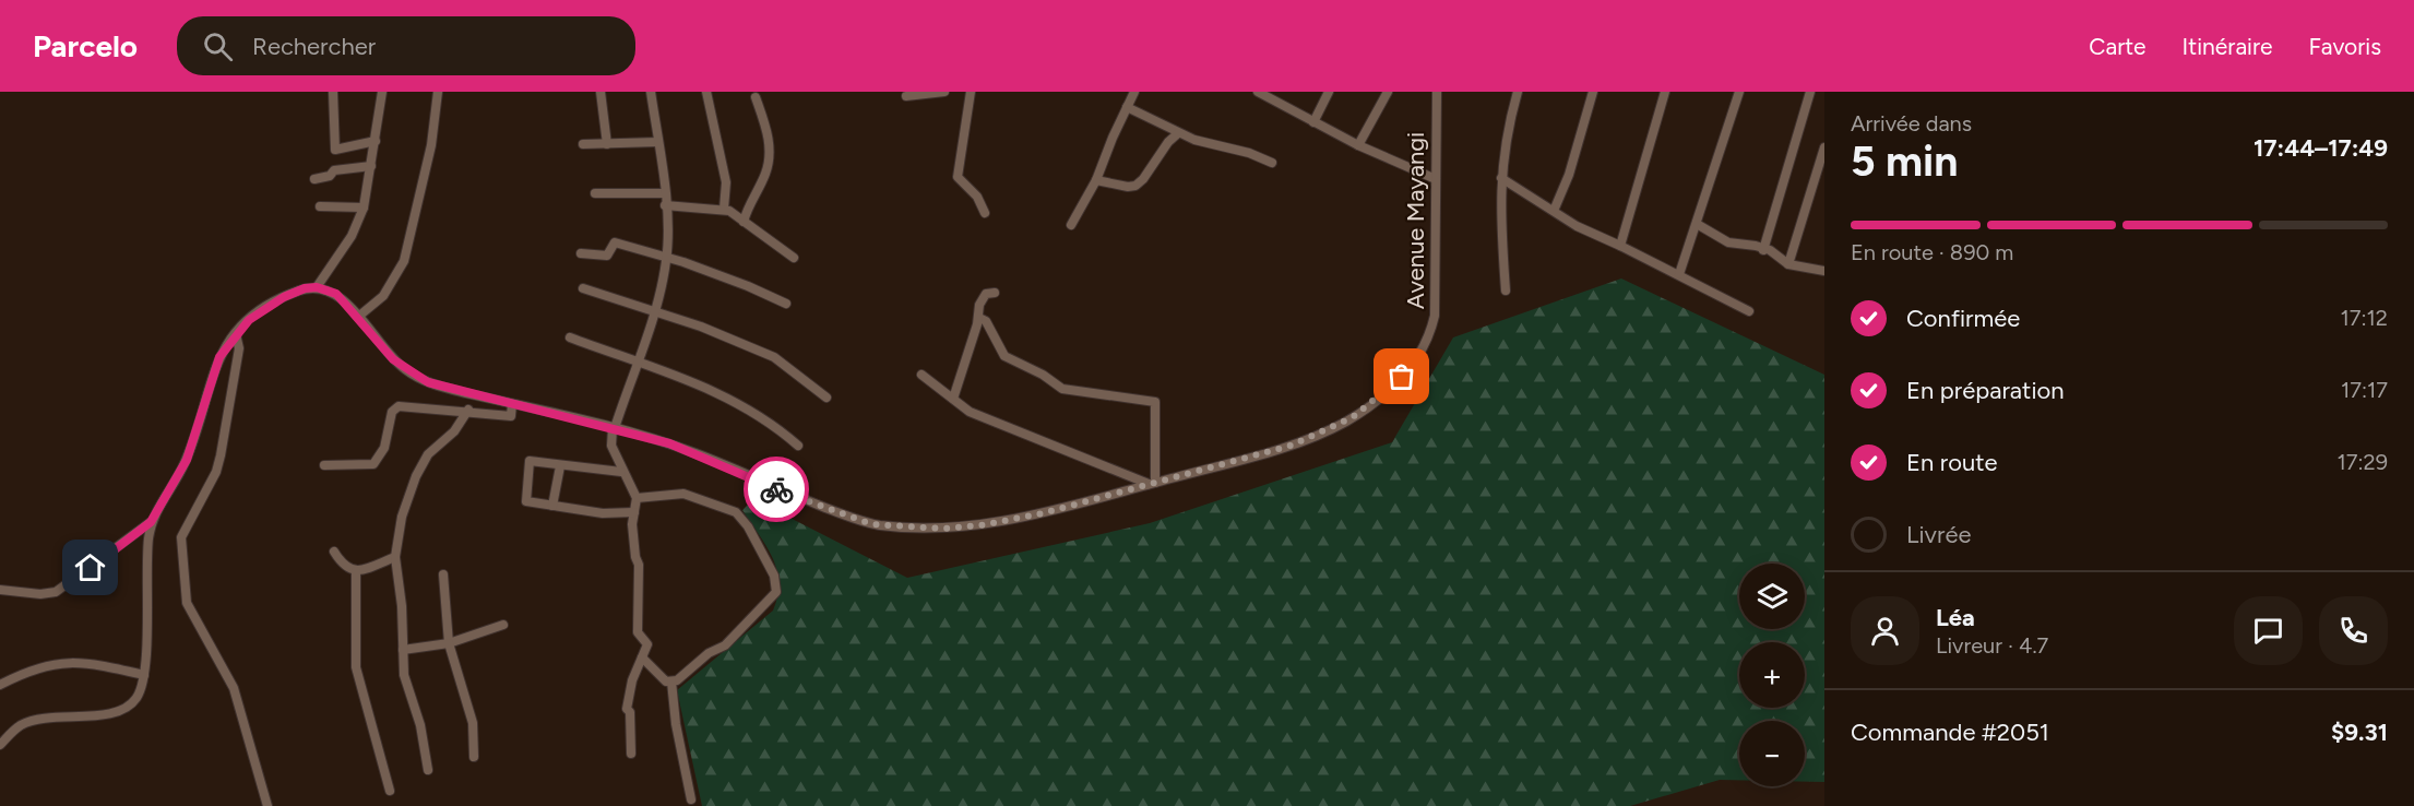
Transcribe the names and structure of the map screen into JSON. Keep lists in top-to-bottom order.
{
  "streets": {
    "street": ["Avenue Mayangi"]
  },
  "page": {
    "header": "Parcelo",
    "search": "Rechercher",
    "nav": ["Carte", "Itinéraire", "Favoris"],
    "heading": ["5 min", "Arrivée dans", "17:44–17:49"],
    "panel": [
      "Léa",
      "Livreur · 4.7",
      "Commande #2051",
      "$9.31"
    ],
    "bar": "En route · 890 m",
    "list": [
      ["Confirmée", "17:12"],
      ["En préparation", "17:17"],
      ["En route", "17:29"],
      "Livrée"
    ],
    "map_buttons": ["+", "−"]
  }
}
